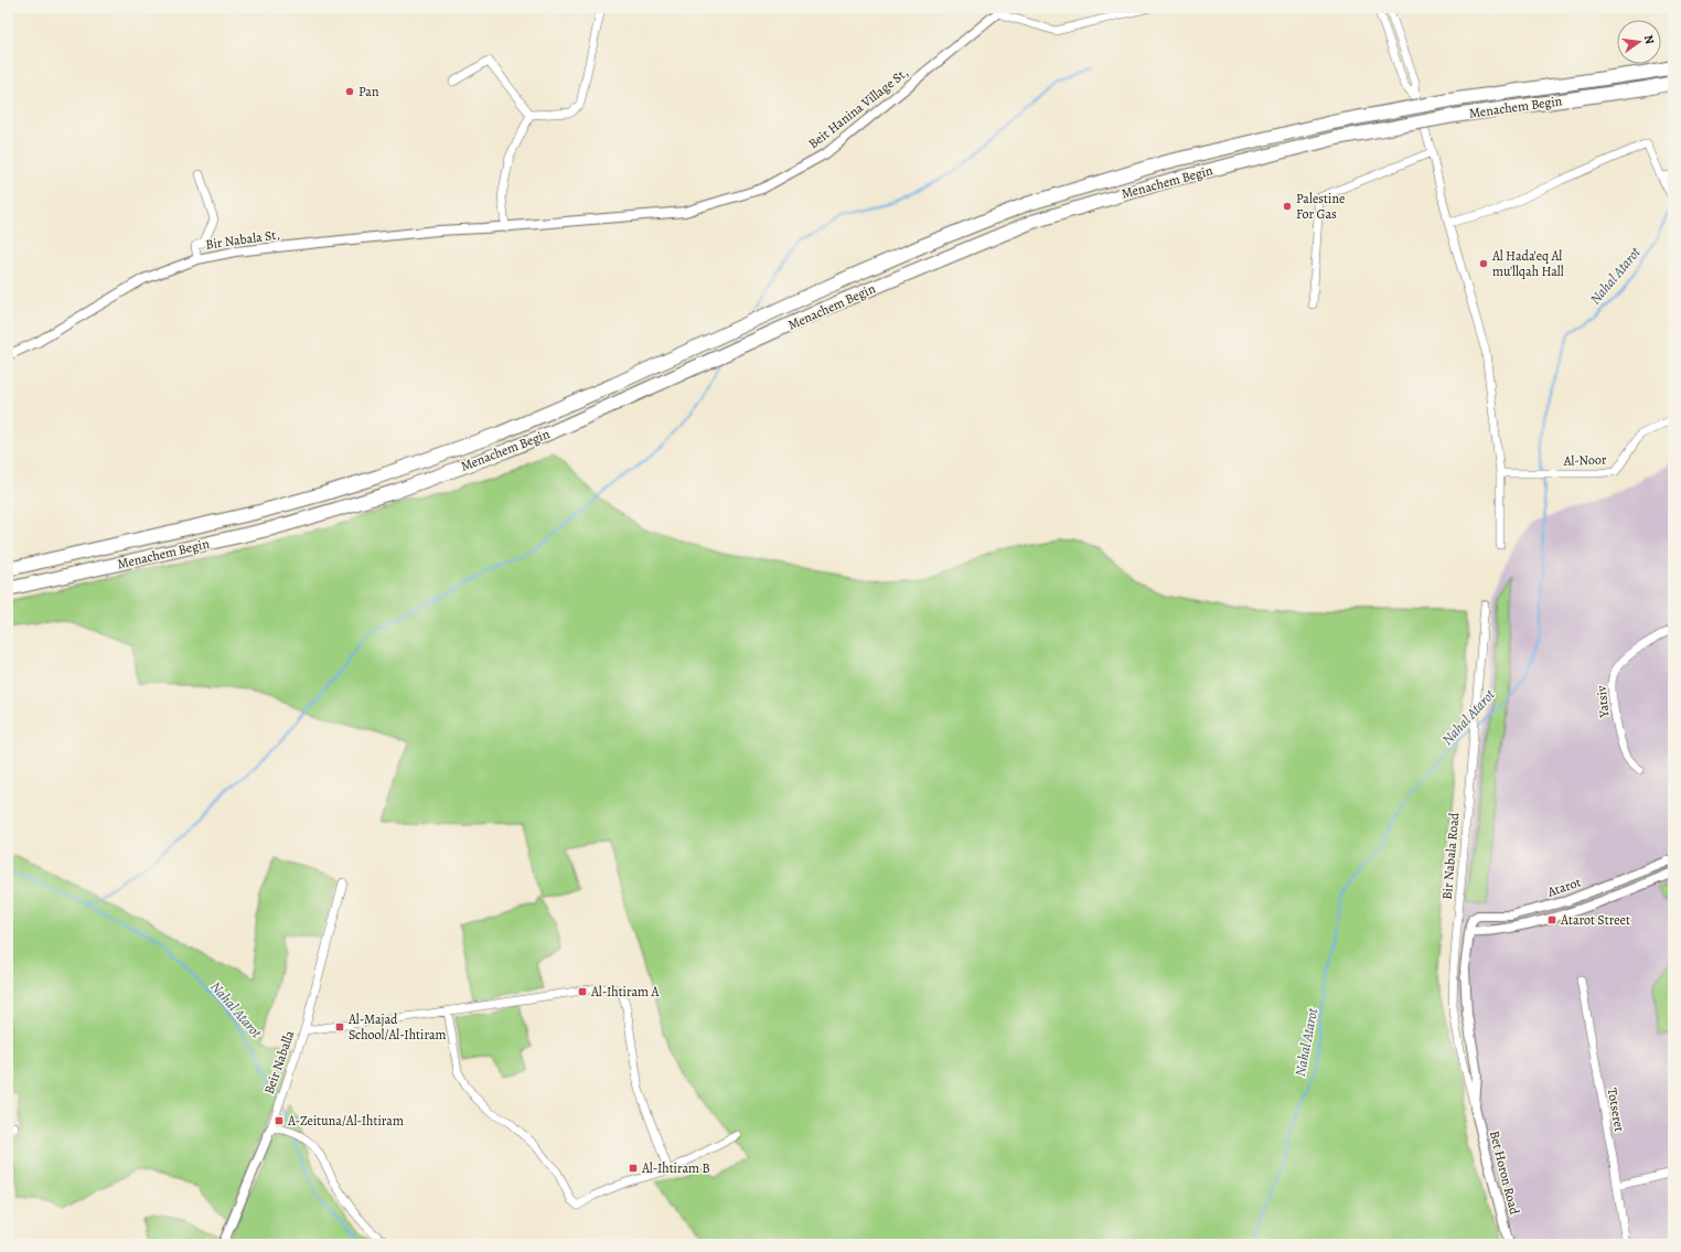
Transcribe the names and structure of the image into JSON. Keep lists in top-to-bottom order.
{
  "streets": {
    "highway": ["Menachem Begin"],
    "street": [
      "Beit Hanina Village St,",
      "Bir Nabala St,",
      "Al-Noor",
      "Yatsiv",
      "Bir Nabala Road",
      "Atarot",
      "Beir Naballa",
      "Totseret",
      "Bet Horon Road"
    ]
  },
  "crossings": [
    ["Beit Hanina Village St,", "Bir Nabala St,"],
    ["Bir Nabala Road", "Atarot"],
    ["Bir Nabala Road", "Bet Horon Road"],
    ["Atarot", "Bet Horon Road"]
  ],
  "water": ["Nahal Atarot"],
  "places": {
    "other": ["Pan", "Palestine For Gas", "Al Hada'eq Al mu'llqah Hall"],
    "transit": [
      "Atarot Street",
      "Al-Ihtiram A",
      "Al-Majad School/Al-Ihtiram",
      "A-Zeituna/Al-Ihtiram",
      "Al-Ihtiram B"
    ]
  },
  "north": "right"
}
